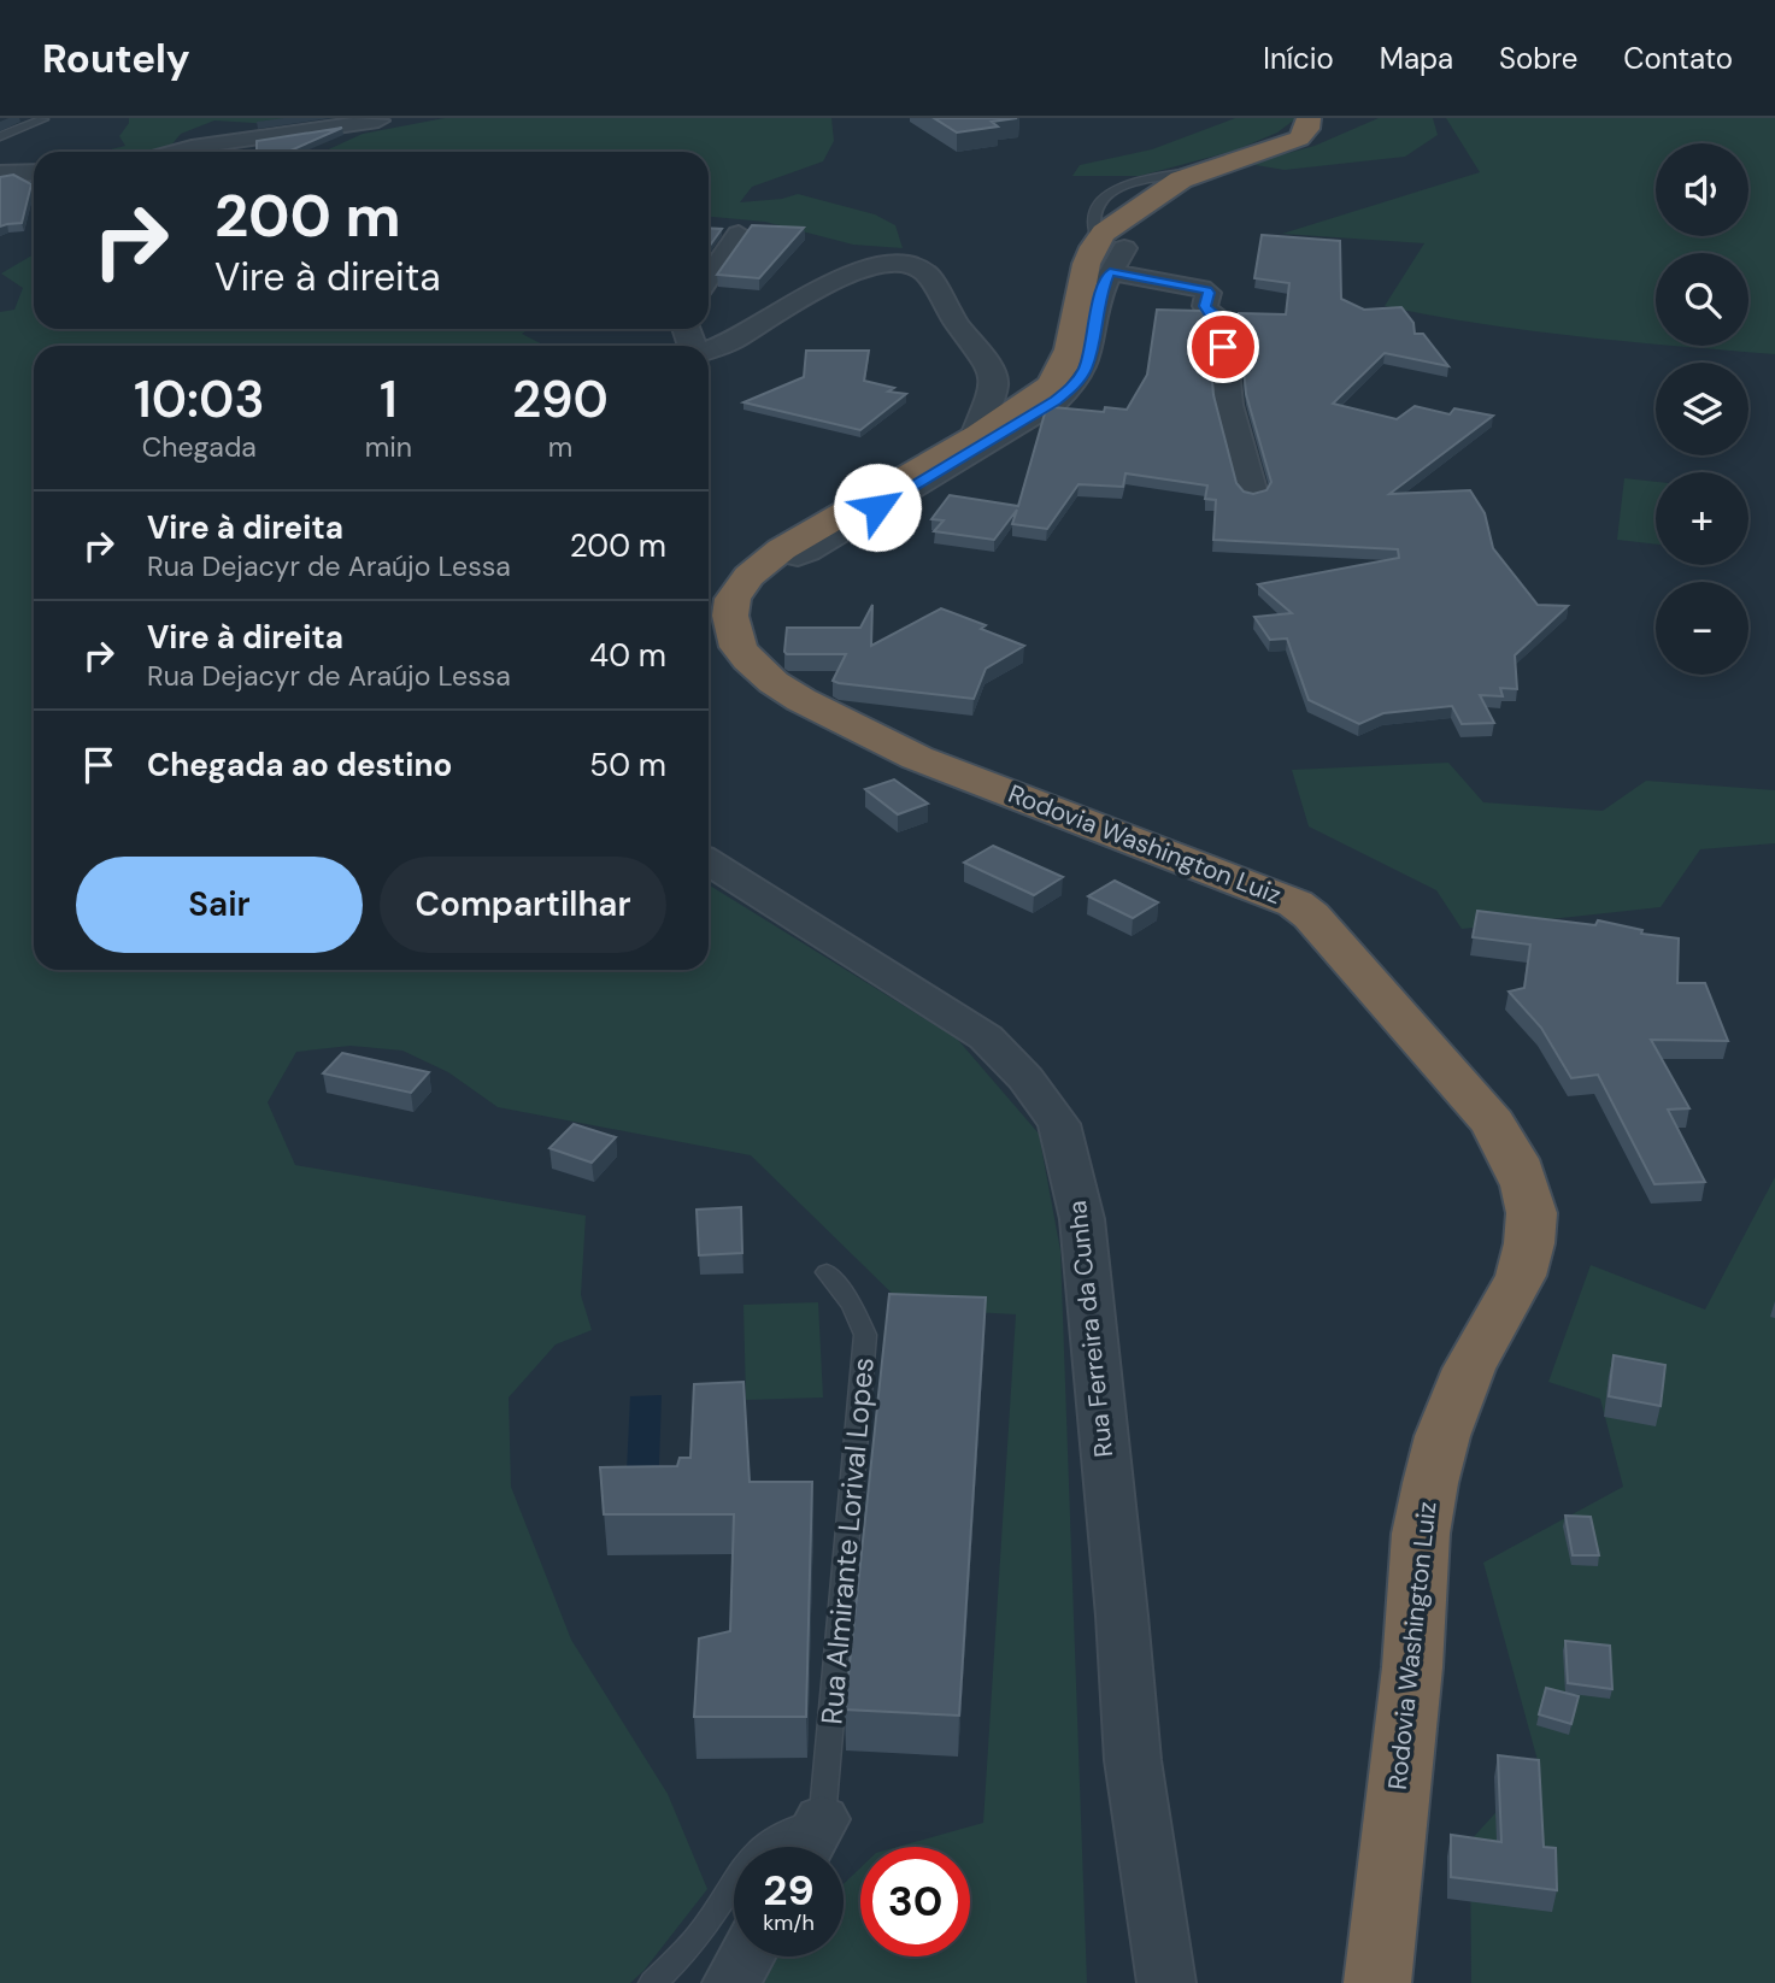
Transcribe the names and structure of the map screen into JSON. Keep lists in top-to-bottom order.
{
  "streets": {
    "highway": ["Rodovia Washington Luiz"],
    "street": ["Rua Ferreira da Cunha"],
    "lane": ["Rua Almirante Lorival Lopes"]
  },
  "page": {
    "header": "Routely",
    "nav": [
      "Início",
      "Mapa",
      "Sobre",
      "Contato"
    ],
    "map_buttons": ["+", "−"],
    "turn": ["200 m", "Vire à direita"],
    "eta": [
      "10:03",
      "Chegada",
      "1",
      "min",
      "290",
      "m"
    ],
    "list": [
      {
        "name": "Vire à direita",
        "note": "Rua Dejacyr de Araújo Lessa",
        "value": "200 m"
      },
      {
        "name": "Vire à direita",
        "note": "Rua Dejacyr de Araújo Lessa",
        "value": "40 m"
      },
      {
        "name": "Chegada ao destino",
        "value": "50 m"
      }
    ],
    "buttons": ["Sair", "Compartilhar"],
    "speed": "29 km/h",
    "limit": "30"
  }
}
